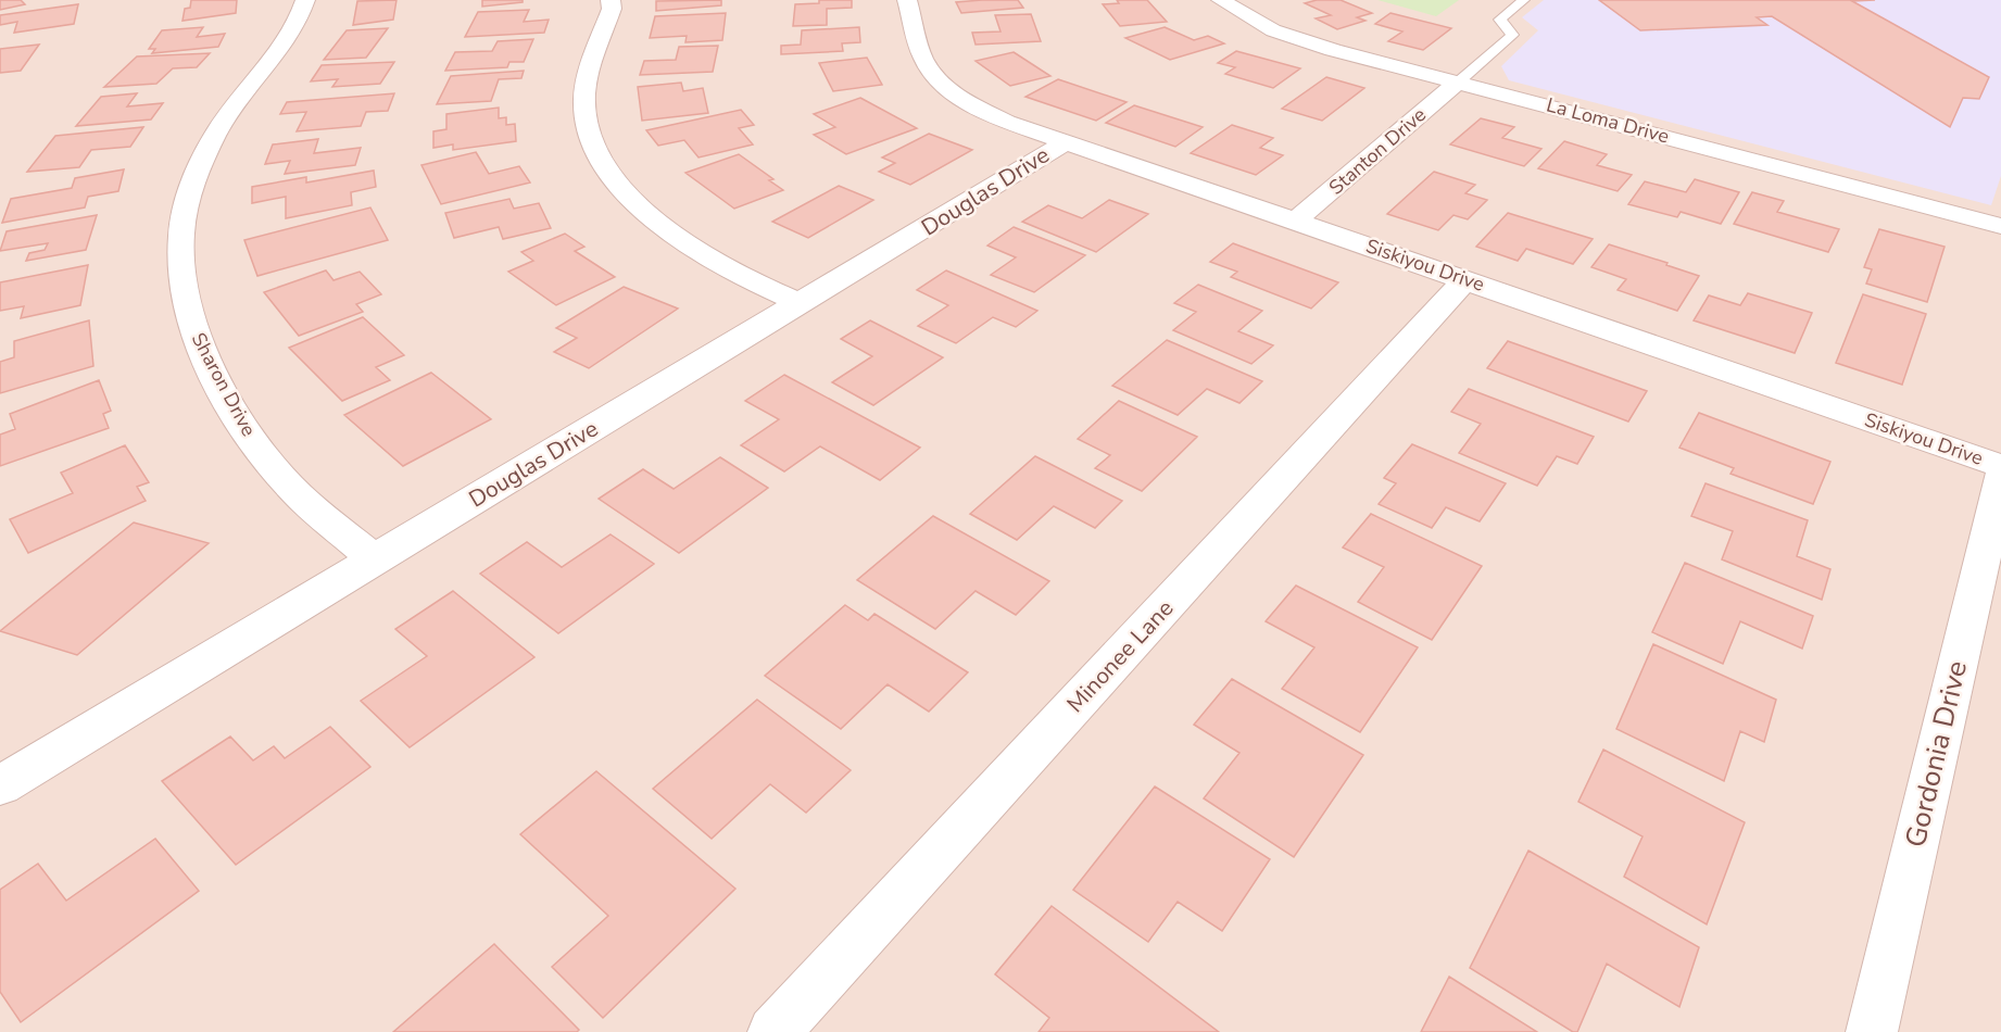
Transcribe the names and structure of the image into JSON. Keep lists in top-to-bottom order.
{
  "streets": {
    "street": [
      "La Loma Drive",
      "Stanton Drive",
      "Douglas Drive",
      "Siskiyou Drive",
      "Sharon Drive",
      "Minonee Lane",
      "Gordonia Drive"
    ]
  },
  "crossings": [
    ["La Loma Drive", "Stanton Drive"],
    ["Stanton Drive", "Siskiyou Drive"],
    ["Douglas Drive", "Siskiyou Drive"],
    ["Douglas Drive", "Sharon Drive"],
    ["Siskiyou Drive", "Minonee Lane"]
  ]
}
